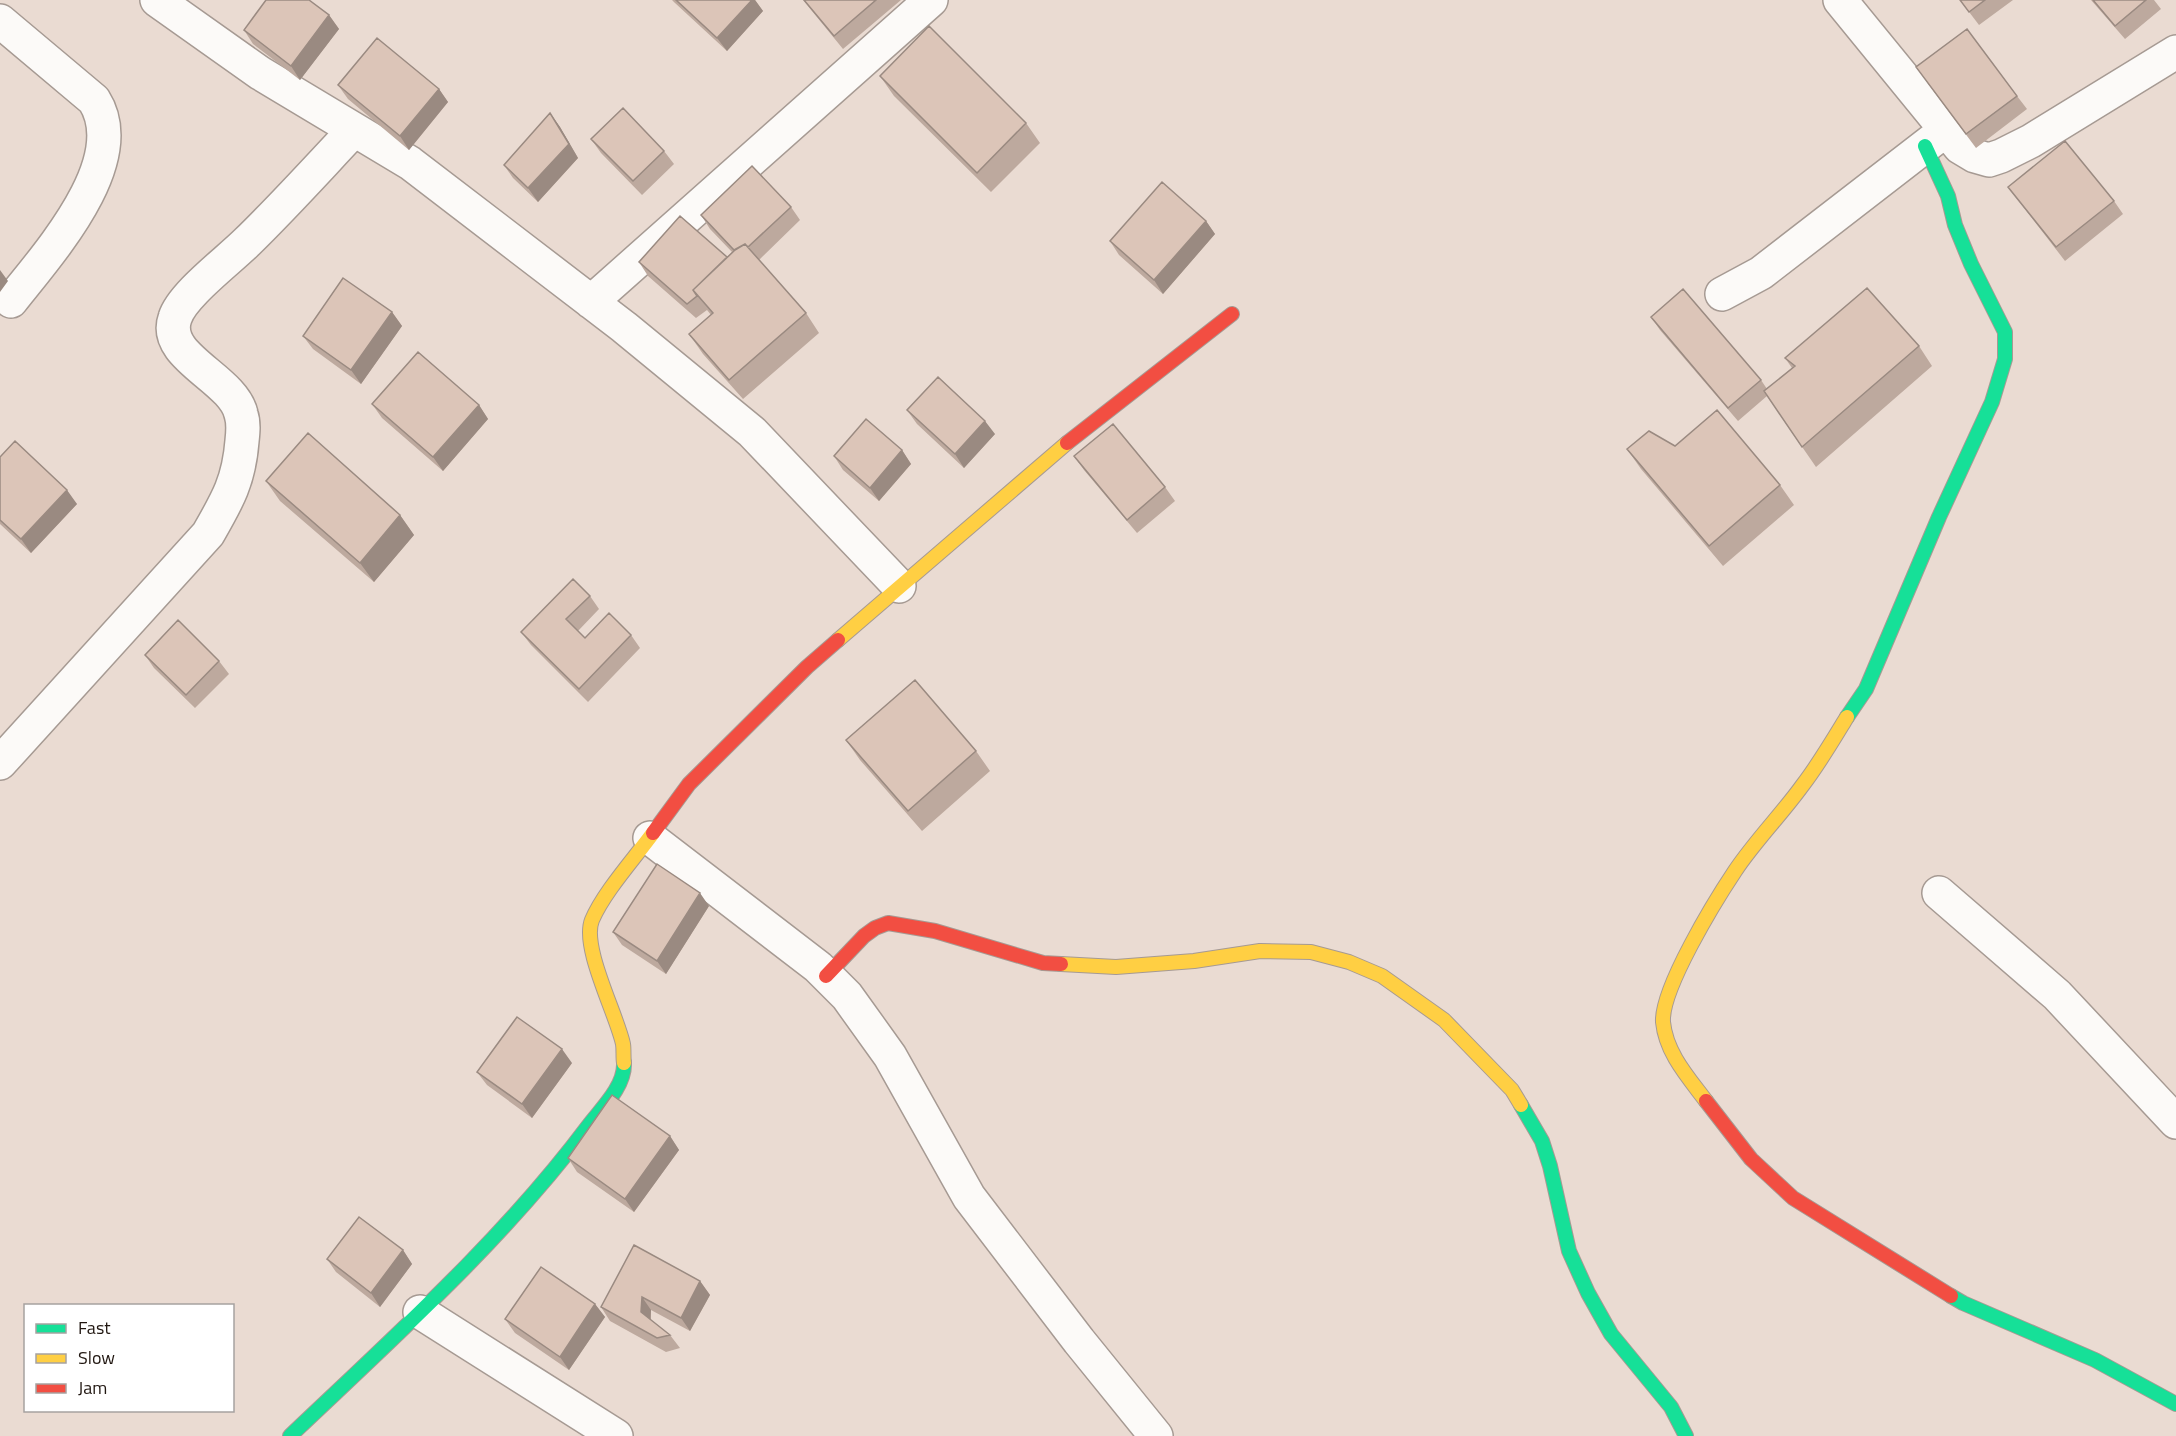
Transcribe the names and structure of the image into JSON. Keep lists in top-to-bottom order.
{
  "legend": ["Fast", "Slow", "Jam"]
}
